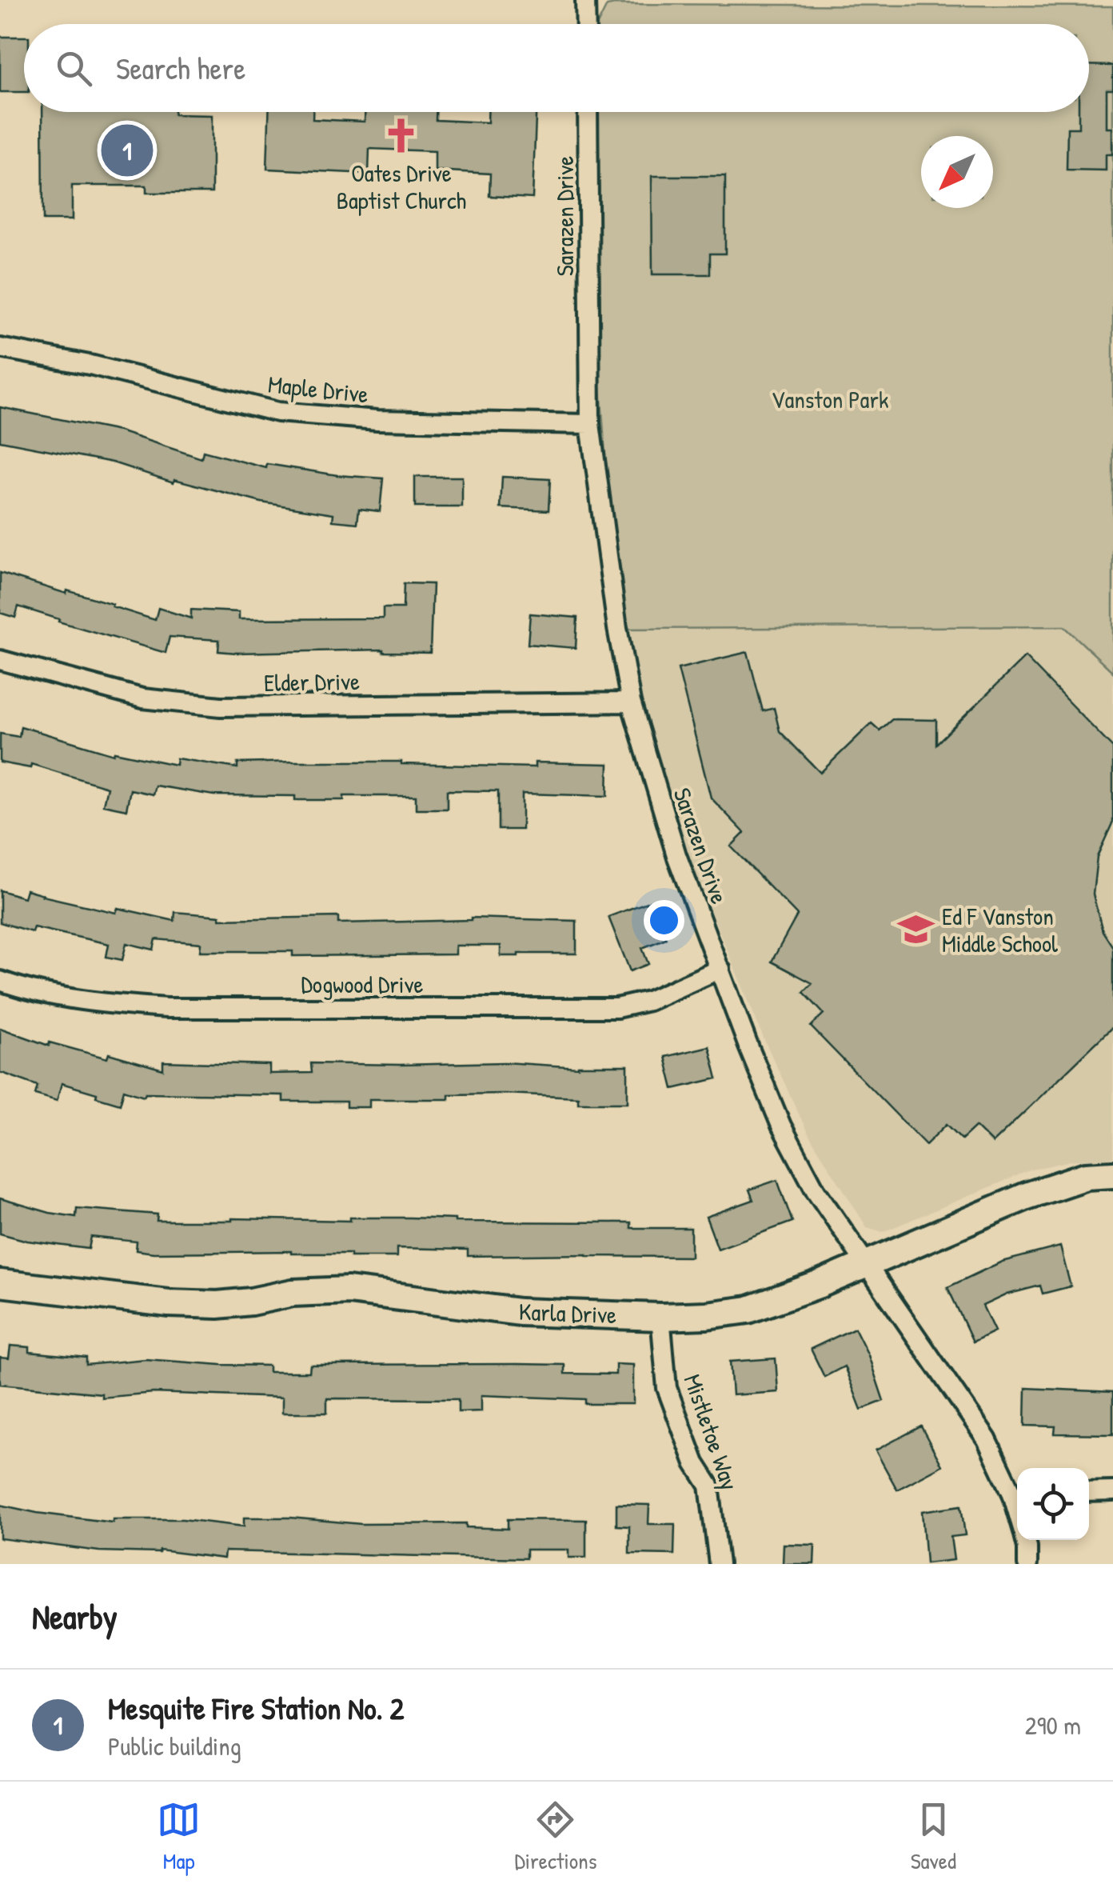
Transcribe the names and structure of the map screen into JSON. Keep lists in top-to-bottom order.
{
  "streets": {
    "street": [
      "Sarazen Drive",
      "Maple Drive",
      "Elder Drive",
      "Dogwood Drive",
      "Karla Drive",
      "Mistletoe Way"
    ]
  },
  "crossings": [
    ["Sarazen Drive", "Maple Drive"],
    ["Sarazen Drive", "Elder Drive"],
    ["Sarazen Drive", "Dogwood Drive"],
    ["Sarazen Drive", "Karla Drive"],
    ["Karla Drive", "Mistletoe Way"]
  ],
  "parks": ["Vanston Park"],
  "places": {
    "church": ["Oates Drive Baptist Church"],
    "school or university": ["Ed F Vanston Middle School"]
  },
  "north": "bottom left",
  "page": {
    "search": "Search here",
    "pins": "1",
    "heading": "Nearby",
    "list": [
      {
        "mark": "1",
        "name": "Mesquite Fire Station No. 2",
        "note": "Public building",
        "value": "290 m"
      }
    ],
    "nav": ["Map", "Directions", "Saved"]
  }
}
